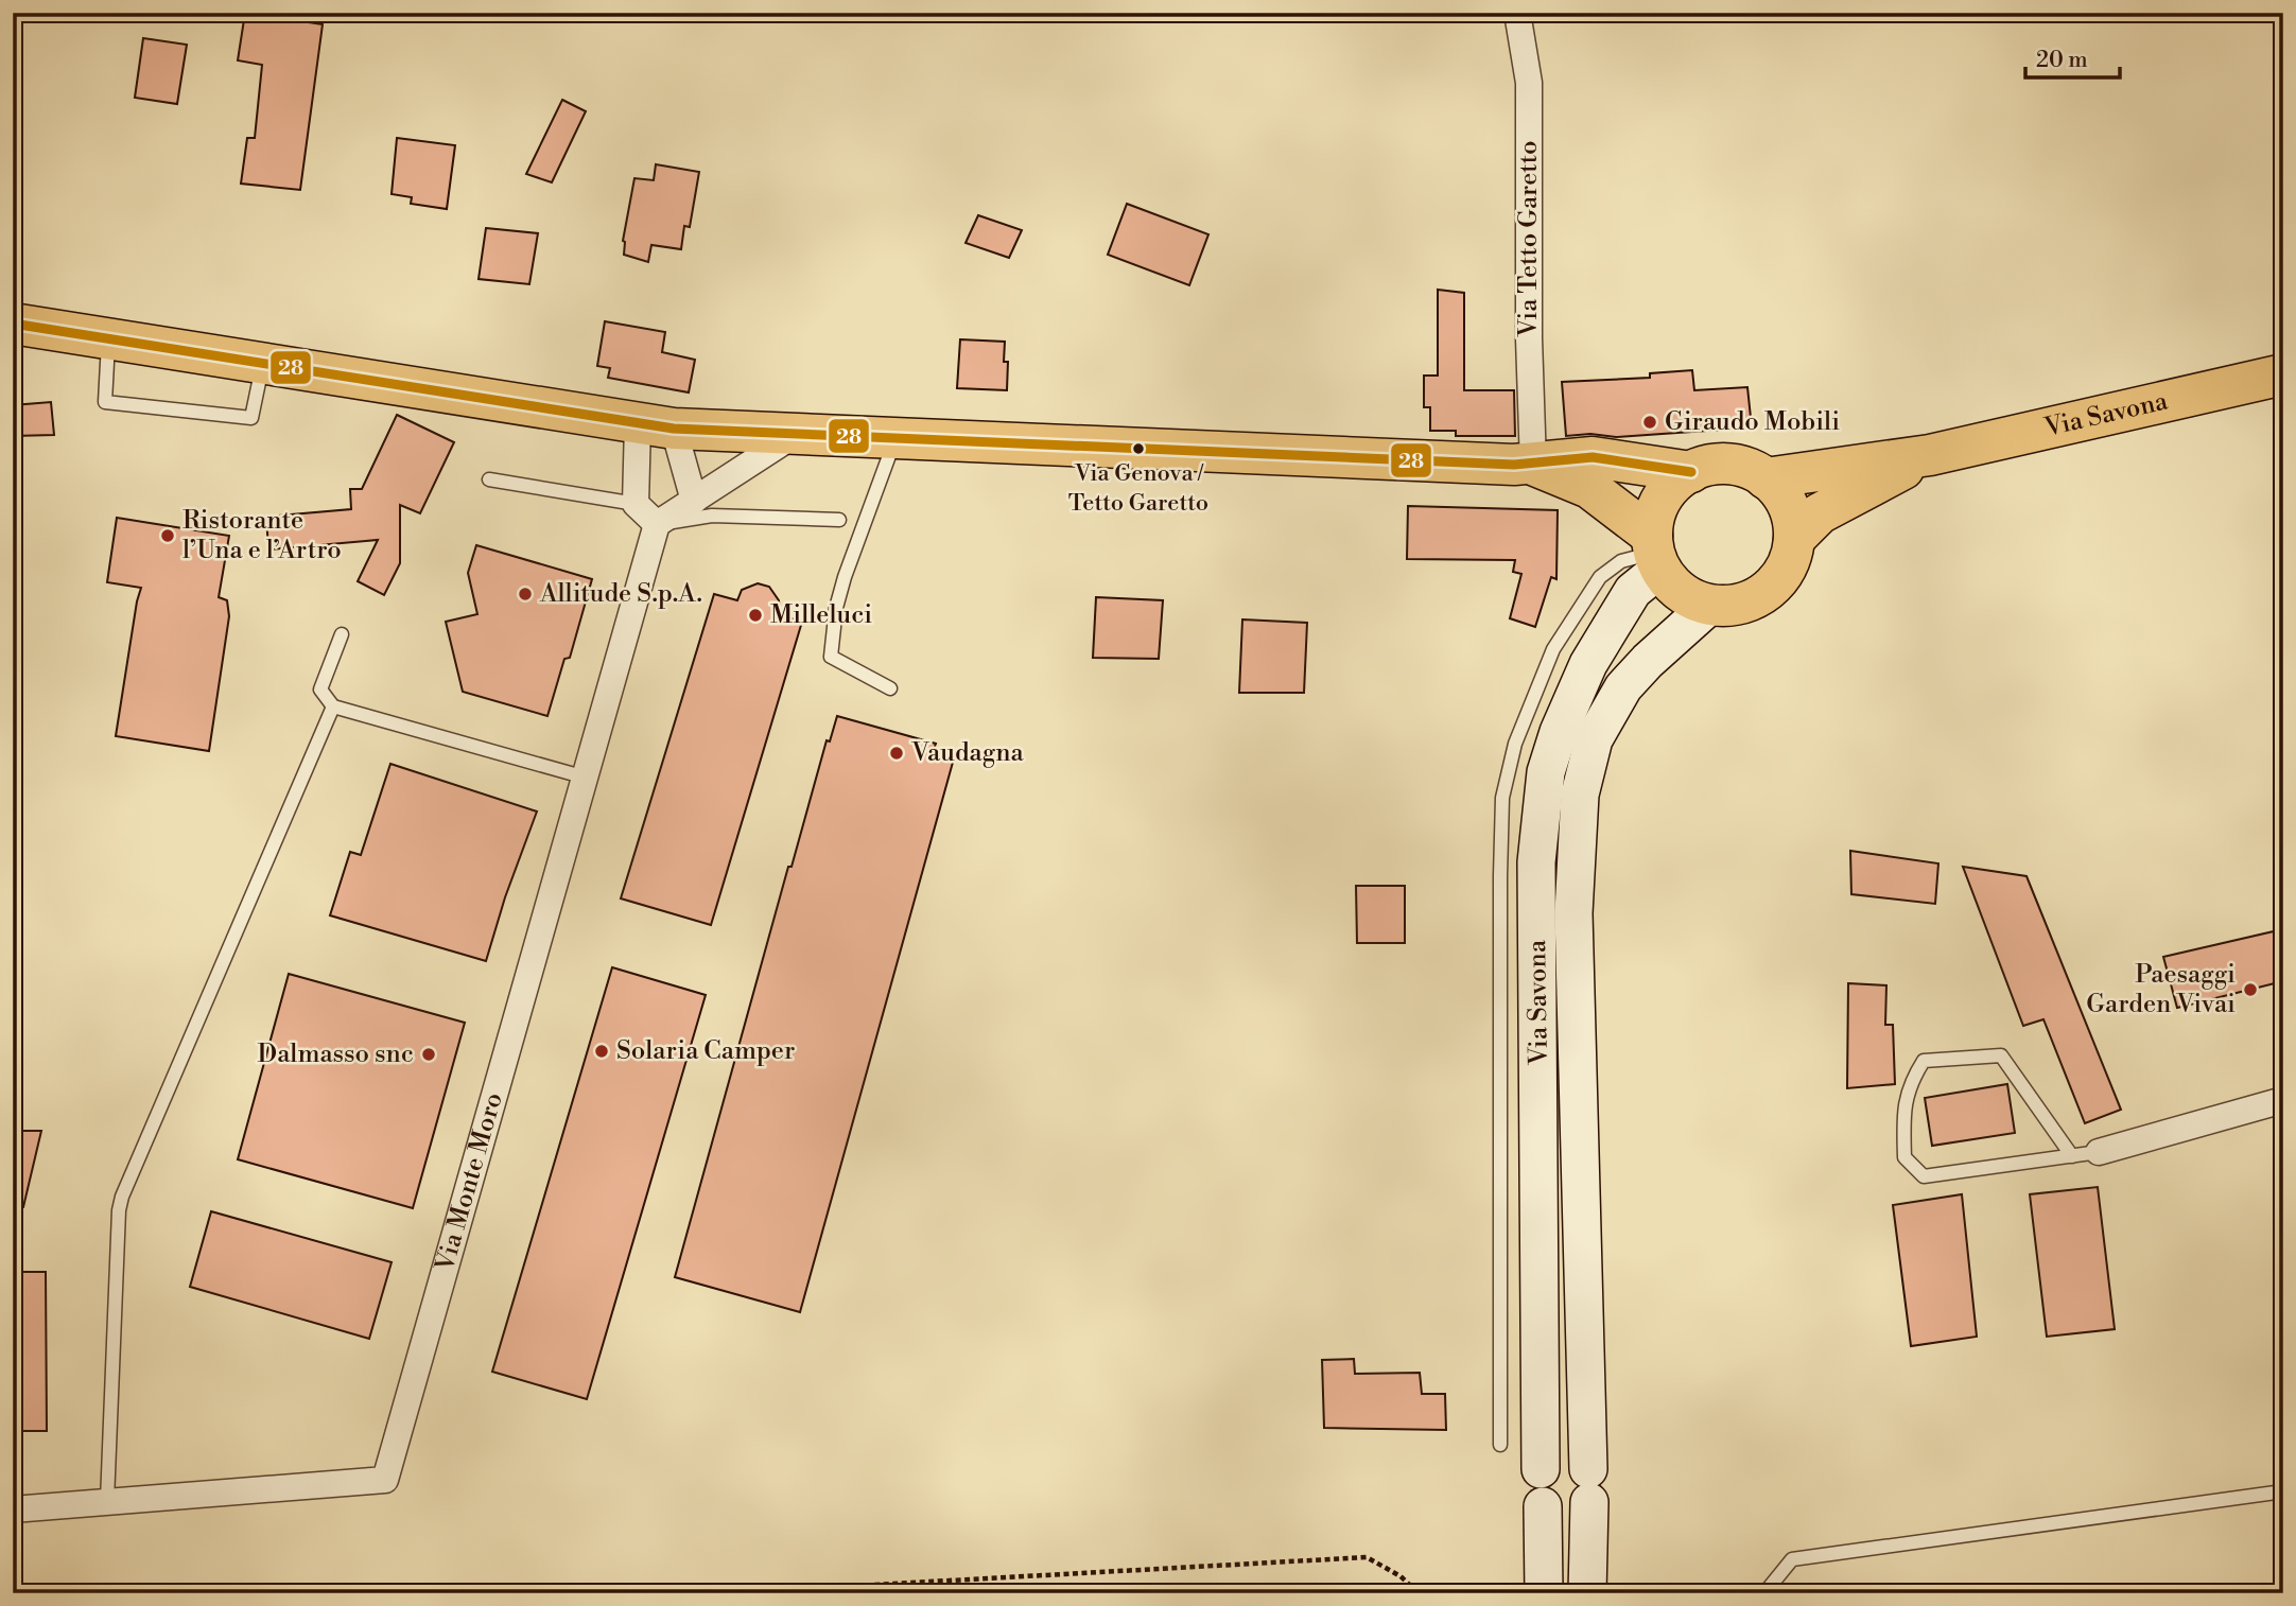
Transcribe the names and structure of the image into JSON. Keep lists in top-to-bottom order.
{
  "streets": {
    "main road": ["Via Savona"],
    "street": ["Via Tetto Garetto", "Via Monte Moro"]
  },
  "places": [
    "Giraudo Mobili",
    "Via Genova / Tetto Garetto",
    "Ristorante l’Una e l’Artro",
    "Allitude S.p.A.",
    "Milleluci",
    "Vaudagna",
    "Paesaggi Garden Vivai",
    "Solaria Camper",
    "Dalmasso snc"
  ],
  "lines": ["transit line 28"],
  "scale_bar": "20 m"
}
